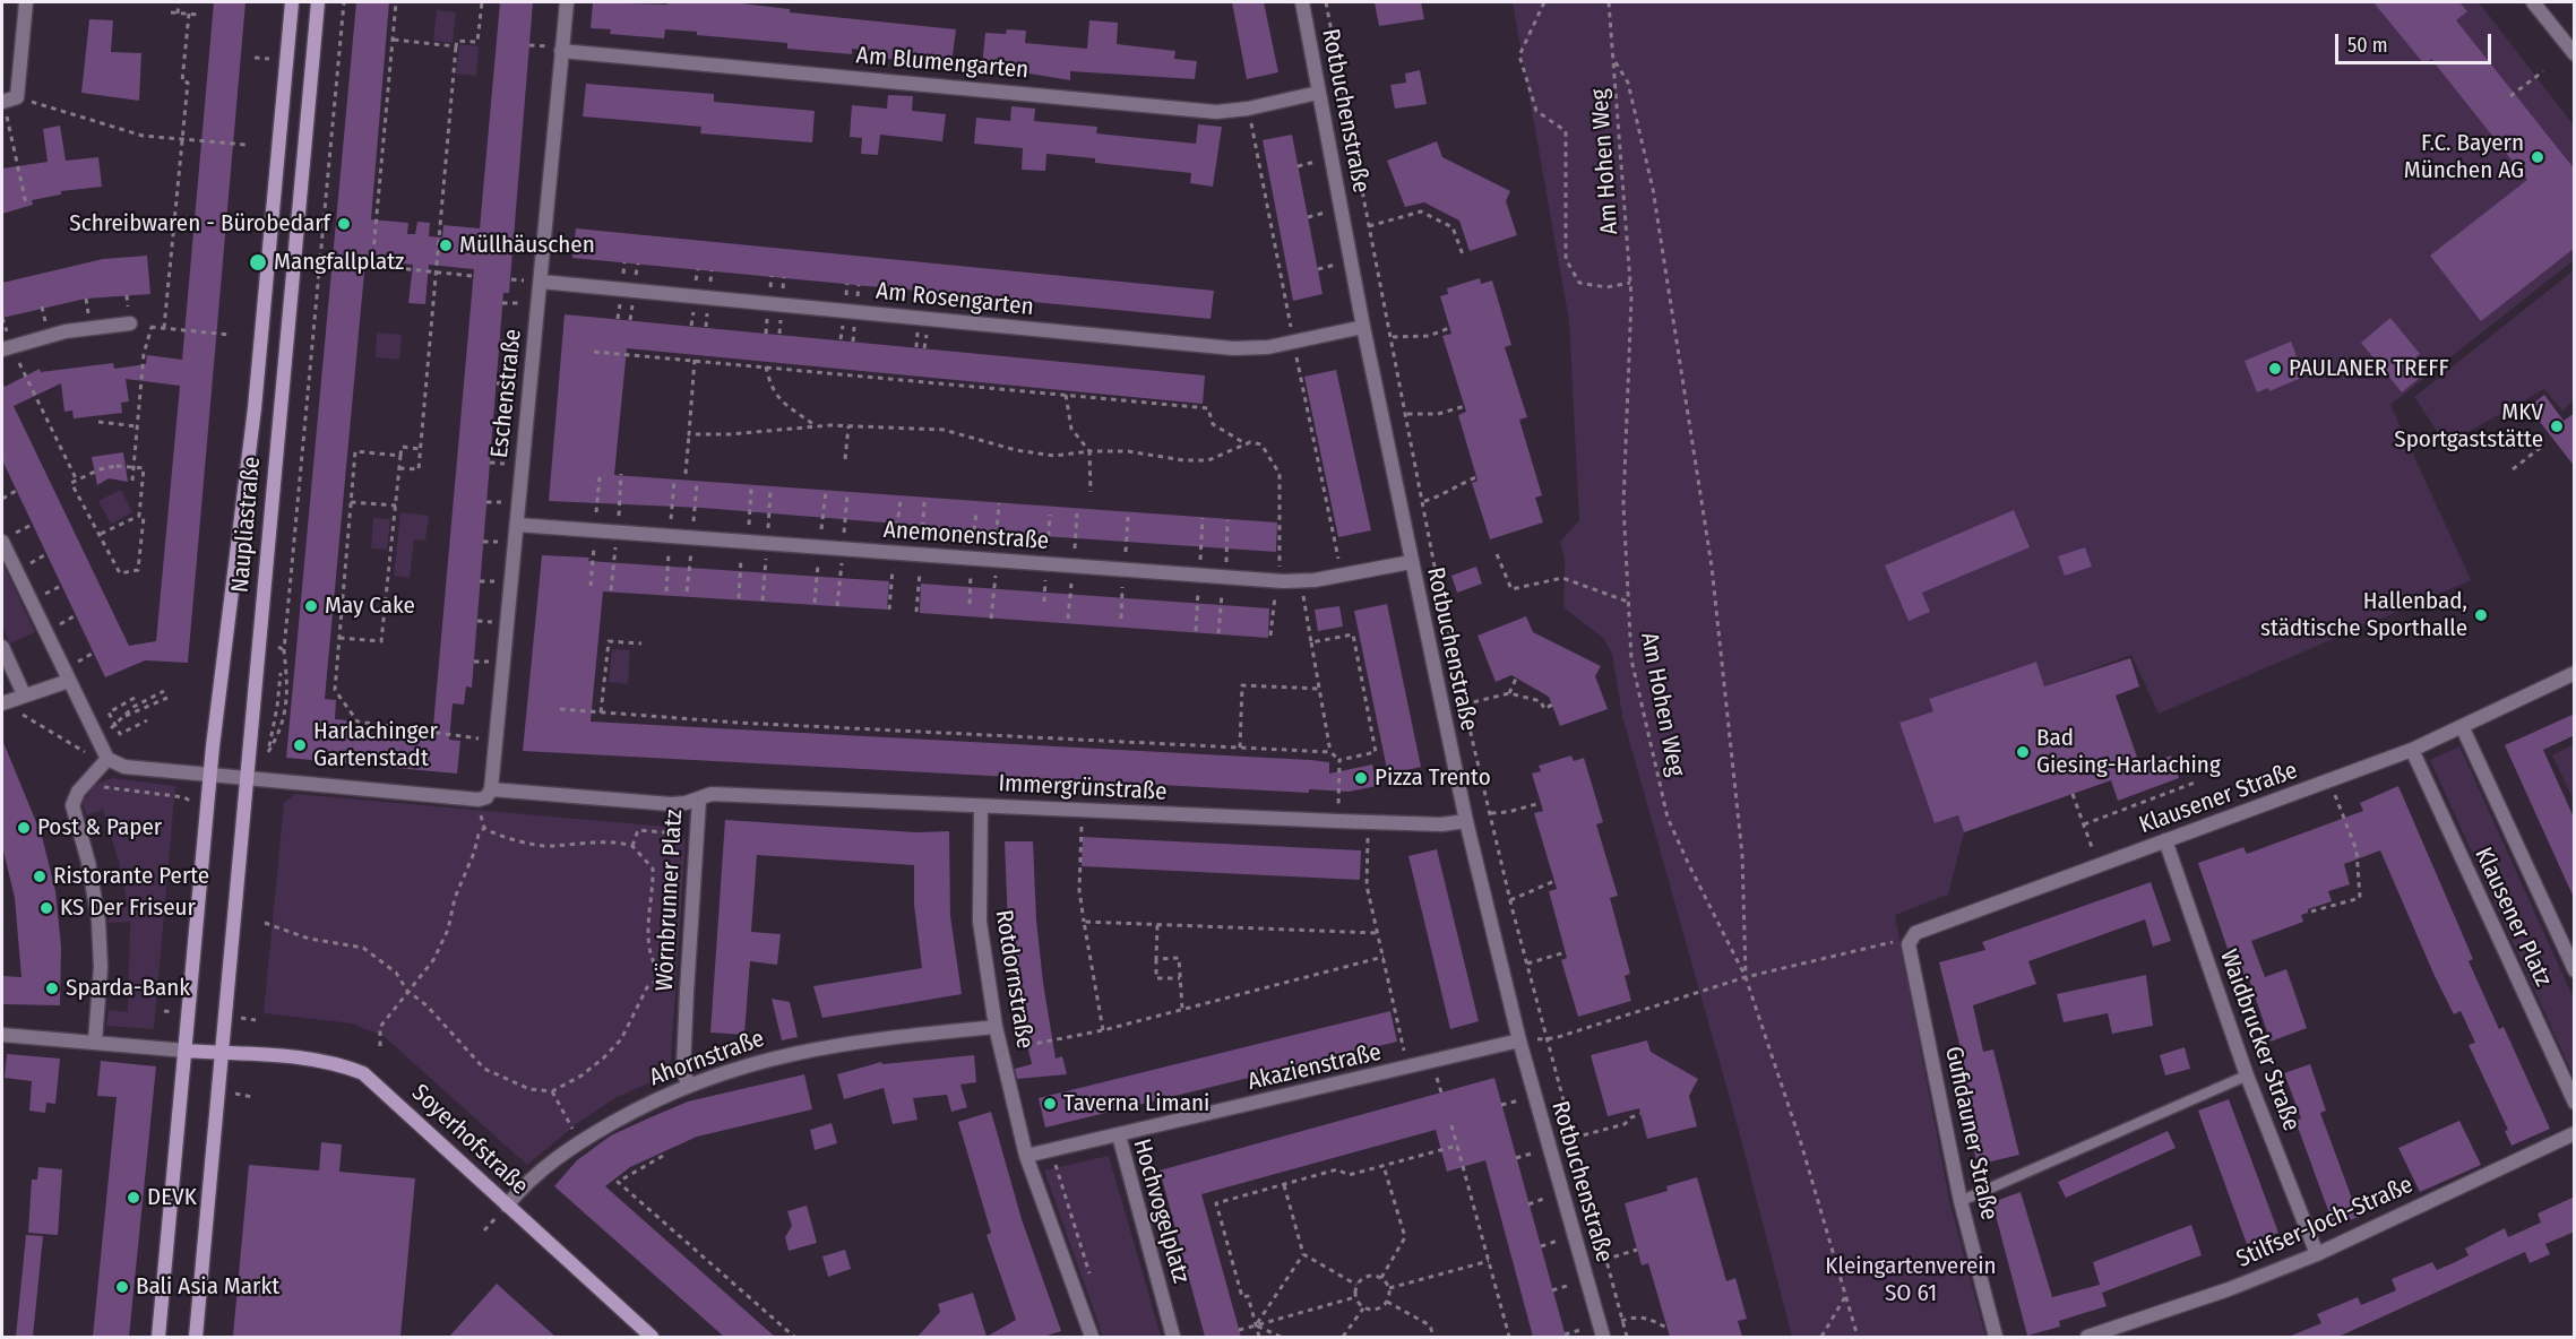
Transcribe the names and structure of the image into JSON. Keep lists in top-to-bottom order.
{
  "streets": {
    "street": [
      "Am Blumengarten",
      "Rotbuchenstraße",
      "Am Rosengarten",
      "Eschenstraße",
      "Naupliastraße",
      "Anemonenstraße",
      "Immergrünstraße",
      "Klausener Straße",
      "Wörnbrunner Platz",
      "Klausener Platz",
      "Rotdornstraße",
      "Waidbrucker Straße",
      "Ahornstraße",
      "Akazienstraße",
      "Gufidauner Straße",
      "Soyerhofstraße",
      "Hochvogelplatz",
      "Stilfser-Joch-Straße"
    ],
    "path": ["Am Hohen Weg"]
  },
  "crossings": [
    ["Am Blumengarten", "Rotbuchenstraße"],
    ["Am Blumengarten", "Eschenstraße"],
    ["Rotbuchenstraße", "Am Rosengarten"],
    ["Rotbuchenstraße", "Anemonenstraße"],
    ["Rotbuchenstraße", "Immergrünstraße"],
    ["Rotbuchenstraße", "Akazienstraße"],
    ["Am Rosengarten", "Eschenstraße"],
    ["Eschenstraße", "Anemonenstraße"],
    ["Eschenstraße", "Wörnbrunner Platz"],
    ["Naupliastraße", "Soyerhofstraße"],
    ["Immergrünstraße", "Wörnbrunner Platz"],
    ["Immergrünstraße", "Rotdornstraße"],
    ["Klausener Straße", "Klausener Platz"],
    ["Klausener Straße", "Waidbrucker Straße"],
    ["Klausener Straße", "Gufidauner Straße"],
    ["Wörnbrunner Platz", "Ahornstraße"],
    ["Rotdornstraße", "Ahornstraße"],
    ["Rotdornstraße", "Hochvogelplatz"],
    ["Waidbrucker Straße", "Stilfser-Joch-Straße"],
    ["Ahornstraße", "Soyerhofstraße"],
    ["Akazienstraße", "Hochvogelplatz"]
  ],
  "parks": ["Kleingartenverein SO 61"],
  "places": [
    "F.C. Bayern München AG",
    "Schreibwaren - Bürobedarf",
    "Müllhäuschen",
    "Mangfallplatz",
    "PAULANER TREFF",
    "MKV Sportgaststätte",
    "May Cake",
    "Hallenbad, städtische Sporthalle",
    "Harlachinger Gartenstadt",
    "Bad Giesing-Harlaching",
    "Pizza Trento",
    "Post & Paper",
    "Ristorante Perte",
    "KS Der Friseur",
    "Sparda-Bank",
    "Taverna Limani",
    "DEVK",
    "Bali Asia Markt"
  ],
  "scale_bar": "50 m"
}
